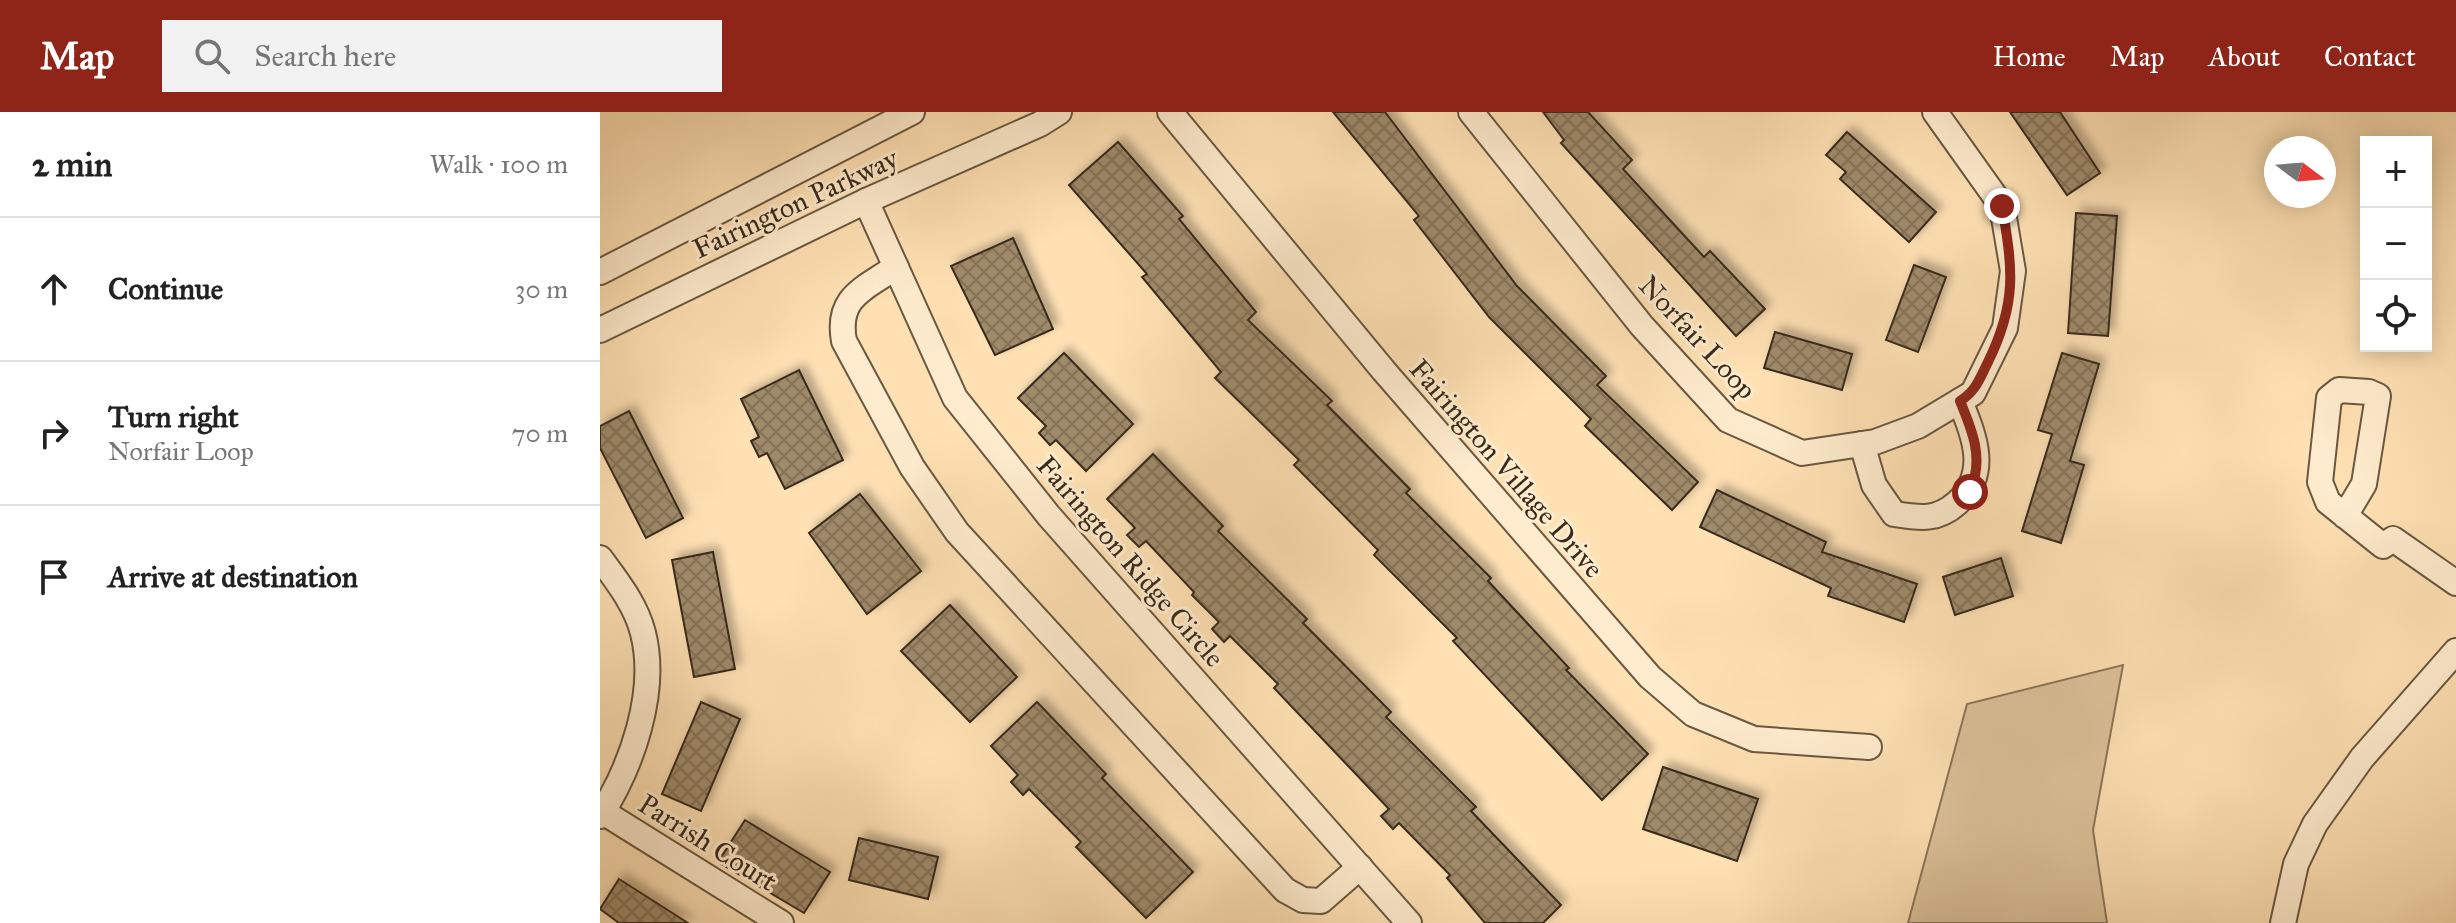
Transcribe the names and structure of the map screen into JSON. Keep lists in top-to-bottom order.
{
  "streets": {
    "street": [
      "Fairington Parkway",
      "Norfair Loop",
      "Fairington Village Drive",
      "Fairington Ridge Circle",
      "Parrish Court"
    ]
  },
  "crossings": [
    ["Fairington Parkway", "Fairington Ridge Circle"]
  ],
  "north": "right",
  "page": {
    "header": "Map",
    "search": "Search here",
    "nav": [
      "Home",
      "Map",
      "About",
      "Contact"
    ],
    "heading": ["2 min", "Walk · 100 m"],
    "map_buttons": ["+", "−"],
    "list": [
      ["Continue", "30 m"],
      ["Turn right", "Norfair Loop", "70 m"],
      "Arrive at destination"
    ]
  }
}
